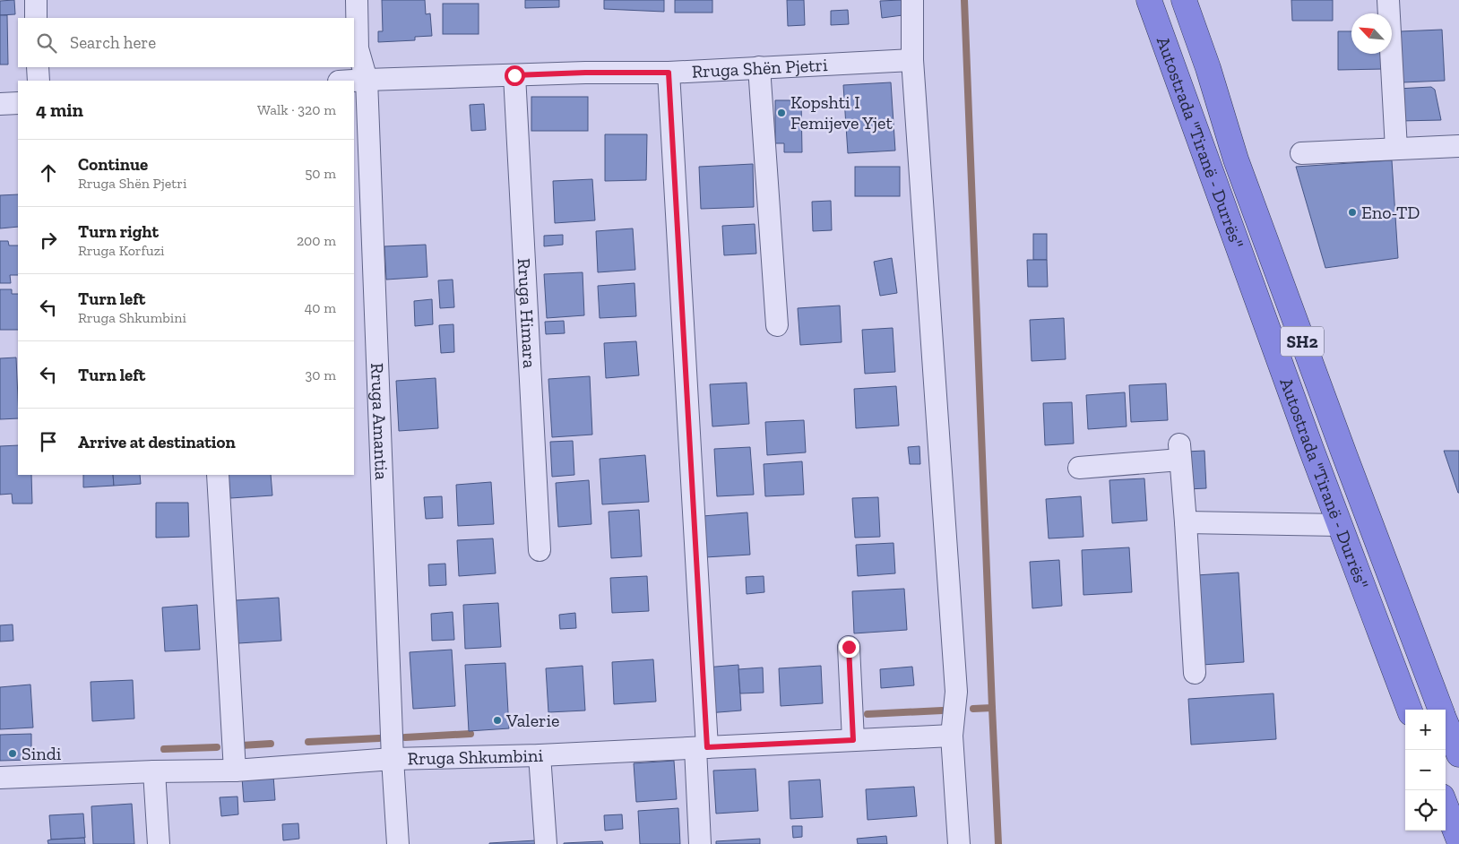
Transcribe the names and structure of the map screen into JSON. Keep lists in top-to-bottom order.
{
  "streets": {
    "highway": ["Autostrada \"Tiranë - Durrës\"", "SH2"],
    "street": [
      "Rruga Shën Pjetri",
      "Rruga Himara",
      "Rruga Amantia",
      "Rruga Shkumbini"
    ]
  },
  "crossings": [
    ["Rruga Shën Pjetri", "Rruga Himara"],
    ["Rruga Shën Pjetri", "Rruga Amantia"],
    ["Rruga Amantia", "Rruga Shkumbini"]
  ],
  "places": [
    "Kopshti I Femijeve Yjet",
    "Eno-TD",
    "Valerie",
    "Sindi"
  ],
  "north": "top left",
  "page": {
    "search": "Search here",
    "heading": ["4 min", "Walk · 320 m"],
    "list": [
      ["Continue", "Rruga Shën Pjetri", "50 m"],
      ["Turn right", "Rruga Korfuzi", "200 m"],
      ["Turn left", "Rruga Shkumbini", "40 m"],
      ["Turn left", "30 m"],
      "Arrive at destination"
    ],
    "map_buttons": ["+", "−"]
  }
}
